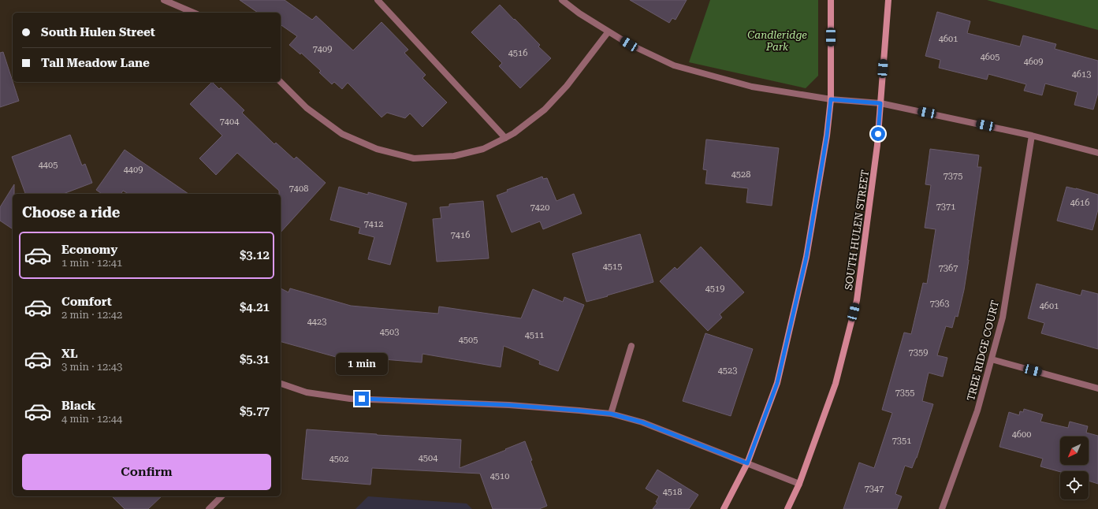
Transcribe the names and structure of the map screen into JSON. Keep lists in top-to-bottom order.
{
  "streets": {
    "main road": ["SOUTH HULEN STREET"],
    "street": ["TREE RIDGE COURT"]
  },
  "parks": ["Candleridge Park"],
  "house_numbers": [
    "4601",
    "7409",
    "4516",
    "4605",
    "4609",
    "4613",
    "7404",
    "4405",
    "4409",
    "4528",
    "7375",
    "7408",
    "4616",
    "7371",
    "7420",
    "7412",
    "7416",
    "4515",
    "7367",
    "4519",
    "7363",
    "4601",
    "4423",
    "4503",
    "4511",
    "4505",
    "7359",
    "4523",
    "7355",
    "4600",
    "7351",
    "4504",
    "4502",
    "4510",
    "7347",
    "4518"
  ],
  "north": "bottom left",
  "page": {
    "banner": ["South Hulen Street", "Tall Meadow Lane"],
    "heading": "Choose a ride",
    "list": [
      {
        "name": "Economy",
        "note": "1 min · 12:41",
        "value": "$3.12"
      },
      {
        "name": "Comfort",
        "note": "2 min · 12:42",
        "value": "$4.21"
      },
      {
        "name": "XL",
        "note": "3 min · 12:43",
        "value": "$5.31"
      },
      {
        "name": "Black",
        "note": "4 min · 12:44",
        "value": "$5.77"
      }
    ],
    "bubble": "1 min",
    "buttons": "Confirm"
  }
}
